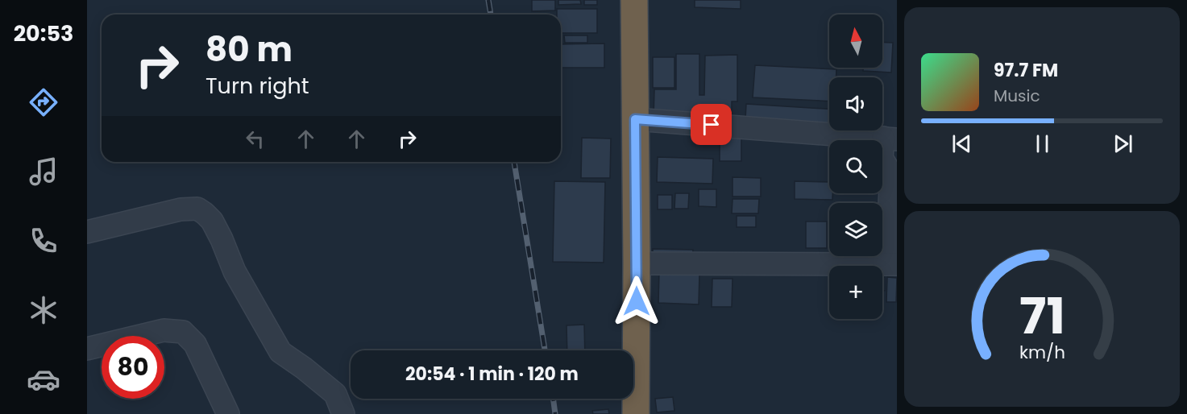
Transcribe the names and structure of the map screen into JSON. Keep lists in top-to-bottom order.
{
  "north": "top",
  "page": {
    "tabs": "20:53",
    "map_buttons": "+",
    "turn": ["80 m", "Turn right"],
    "song": ["97.7 FM", "Music"],
    "limit": "80",
    "trip": "20:54 · 1 min · 120 m",
    "gauge": ["71", "km/h"]
  }
}
